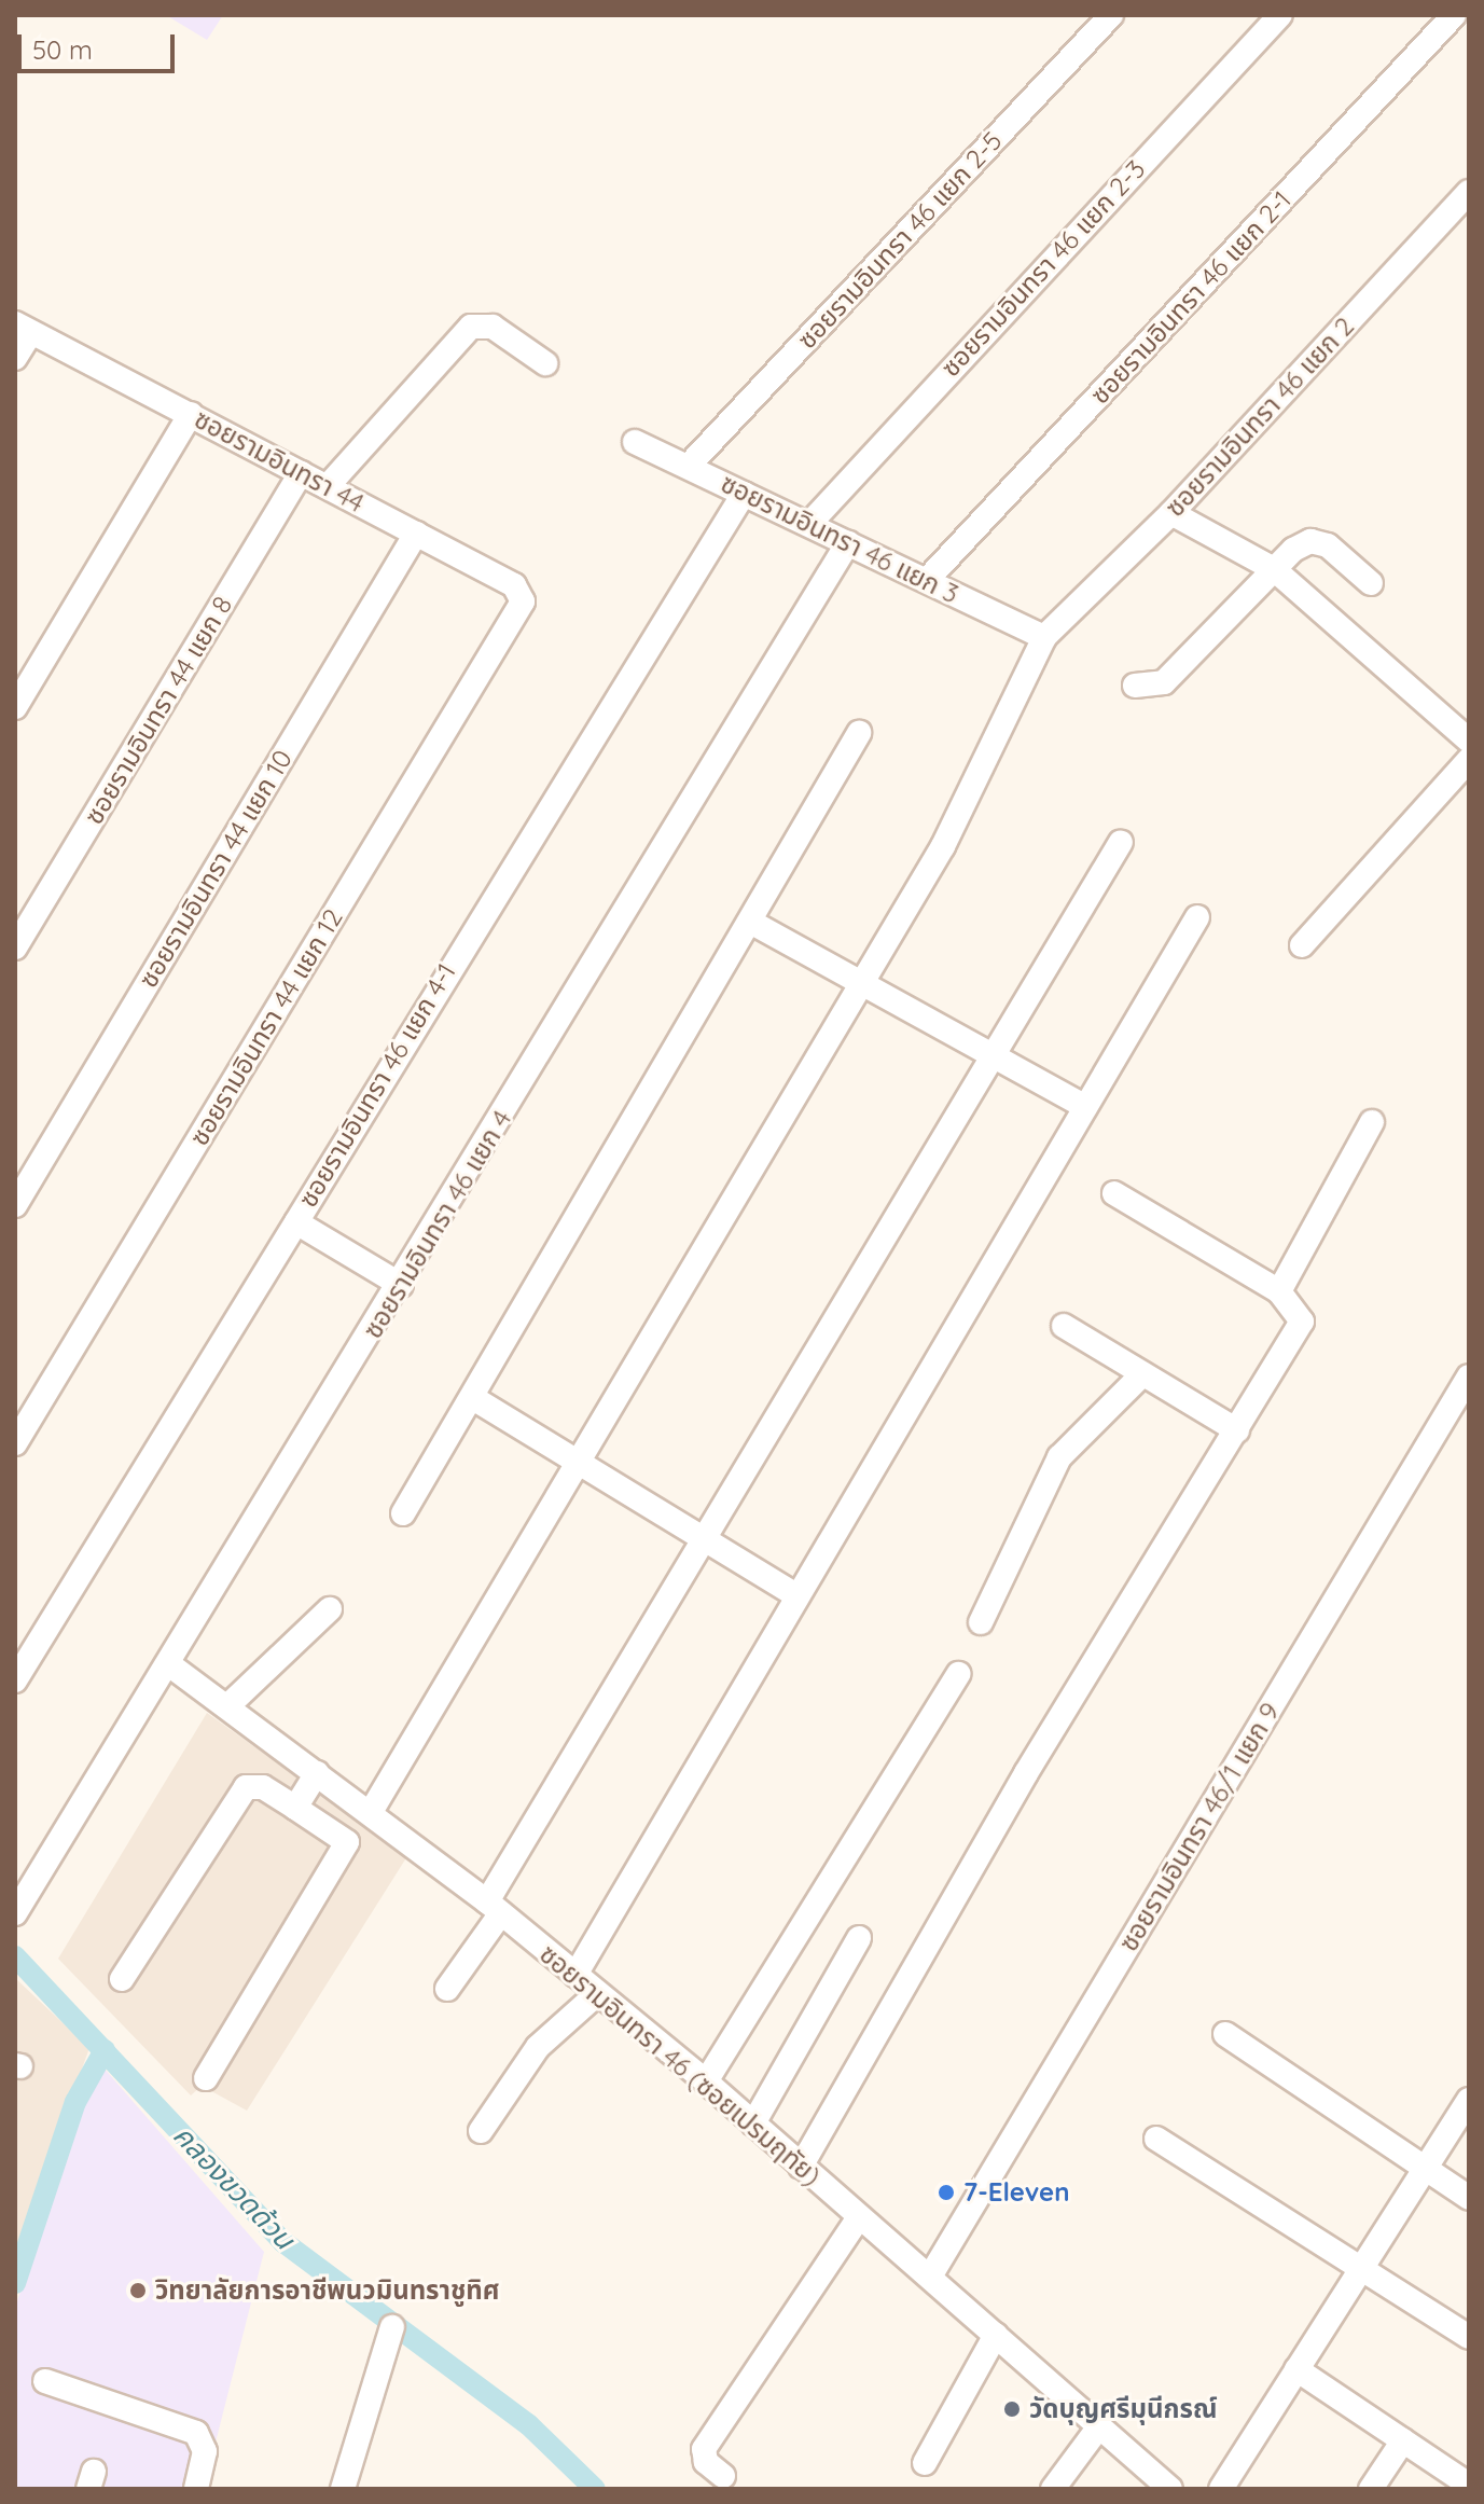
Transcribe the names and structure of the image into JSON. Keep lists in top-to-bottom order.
{
  "streets": {
    "street": [
      "ซอยรามอินทรา 46 แยก 2-5",
      "ซอยรามอินทรา 46 แยก 2-3",
      "ซอยรามอินทรา 46 แยก 2-1",
      "ซอยรามอินทรา 46 แยก 2",
      "ซอยรามอินทรา 44",
      "ซอยรามอินทรา 46 แยก 3",
      "ซอยรามอินทรา 44 แยก 8",
      "ซอยรามอินทรา 44 แยก 10",
      "ซอยรามอินทรา 44 แยก 12",
      "ซอยรามอินทรา 46 แยก 4-1",
      "ซอยรามอินทรา 46 แยก 4",
      "ซอยรามอินทรา 46/1 แยก 9",
      "ซอยรามอินทรา 46 (ซอยเปรมฤทัย)"
    ]
  },
  "crossings": [
    ["ซอยรามอินทรา 46 แยก 2-5", "ซอยรามอินทรา 46 แยก 3"],
    ["ซอยรามอินทรา 46 แยก 2-3", "ซอยรามอินทรา 46 แยก 3"],
    ["ซอยรามอินทรา 46 แยก 2-1", "ซอยรามอินทรา 46 แยก 3"],
    ["ซอยรามอินทรา 46 แยก 2", "ซอยรามอินทรา 46 แยก 3"],
    ["ซอยรามอินทรา 44", "ซอยรามอินทรา 44 แยก 8"],
    ["ซอยรามอินทรา 44", "ซอยรามอินทรา 44 แยก 10"],
    ["ซอยรามอินทรา 44", "ซอยรามอินทรา 44 แยก 12"],
    ["ซอยรามอินทรา 46 แยก 3", "ซอยรามอินทรา 46 แยก 4-1"],
    ["ซอยรามอินทรา 46 แยก 3", "ซอยรามอินทรา 46 แยก 4"],
    ["ซอยรามอินทรา 46 แยก 4", "ซอยรามอินทรา 46 (ซอยเปรมฤทัย)"],
    ["ซอยรามอินทรา 46/1 แยก 9", "ซอยรามอินทรา 46 (ซอยเปรมฤทัย)"]
  ],
  "water": ["คลองขวดด้วน"],
  "places": ["7-Eleven", "วิทยาลัยการอาชีพนวมินทราชูทิศ", "วัดบุญศรีมุนีกรณ์"],
  "scale_bar": "50 m"
}
